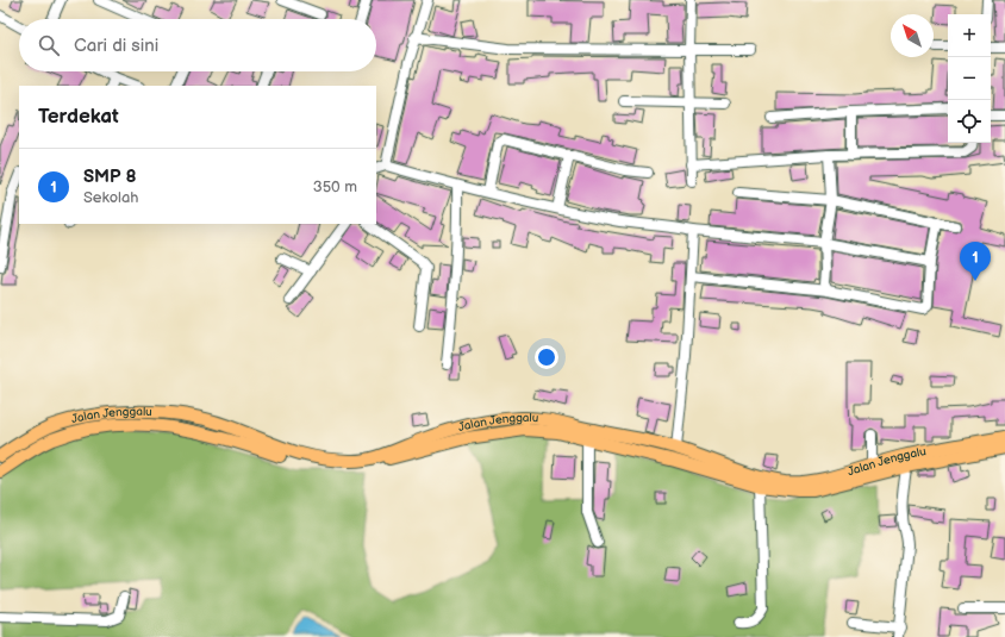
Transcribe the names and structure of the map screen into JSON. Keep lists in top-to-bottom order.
{
  "streets": {
    "main road": ["Jalan Jenggalu"]
  },
  "north": "top left",
  "page": {
    "map_buttons": ["+", "−"],
    "search": "Cari di sini",
    "heading": "Terdekat",
    "list": [
      {
        "mark": "1",
        "name": "SMP 8",
        "note": "Sekolah",
        "value": "350 m"
      }
    ],
    "pins": "1"
  }
}
